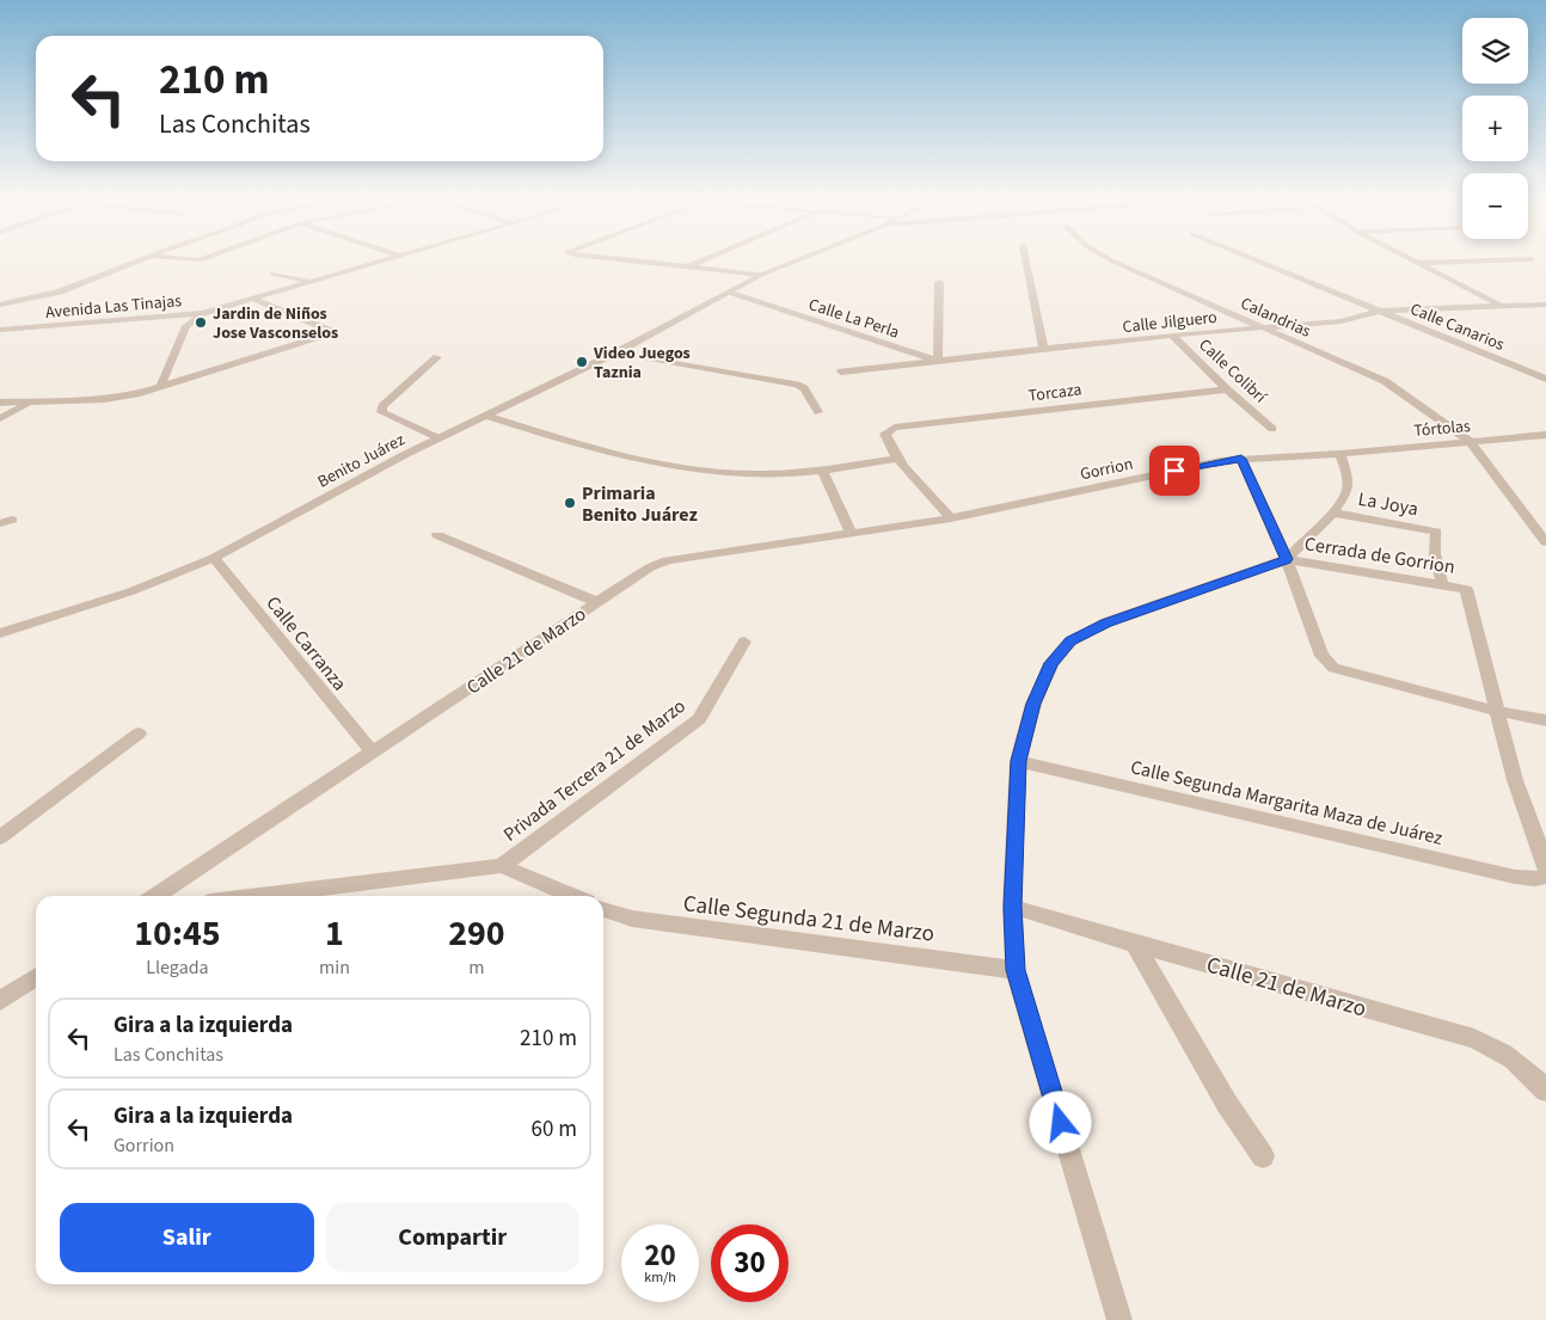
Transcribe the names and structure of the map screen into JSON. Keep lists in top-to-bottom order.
{
  "streets": {
    "street": [
      "Avenida Las Tinajas",
      "Calandrias",
      "Calle La Perla",
      "Calle Jilguero",
      "Calle Canarios",
      "Calle Colibrí",
      "Torcaza",
      "Tórtolas",
      "Benito Juárez",
      "Gorrion",
      "La Joya",
      "Cerrada de Gorrion",
      "Calle Carranza",
      "Calle 21 de Marzo",
      "Privada Tercera 21 de Marzo",
      "Calle Segunda Margarita Maza de Juárez",
      "Calle Segunda 21 de Marzo"
    ]
  },
  "crossings": [
    ["Calandrias", "Calle Jilguero"],
    ["Calandrias", "Tórtolas"],
    ["Calle La Perla", "Calle Jilguero"],
    ["Calle La Perla", "Benito Juárez"],
    ["Calle Jilguero", "Calle Canarios"],
    ["Calle Jilguero", "Calle Colibrí"],
    ["Calle Colibrí", "Torcaza"],
    ["Tórtolas", "Gorrion"],
    ["Benito Juárez", "Calle Carranza"],
    ["Gorrion", "Calle 21 de Marzo"],
    ["La Joya", "Cerrada de Gorrion"],
    ["Calle Carranza", "Calle 21 de Marzo"]
  ],
  "places": ["Jardin de Niños Jose Vasconselos", "Video Juegos Taznia", "Primaria Benito Juárez"],
  "page": {
    "map_buttons": ["+", "−"],
    "turn": ["210 m", "Las Conchitas"],
    "eta": [
      "10:45",
      "Llegada",
      "1",
      "min",
      "290",
      "m"
    ],
    "list": [
      {
        "name": "Gira a la izquierda",
        "note": "Las Conchitas",
        "value": "210 m"
      },
      {
        "name": "Gira a la izquierda",
        "note": "Gorrion",
        "value": "60 m"
      }
    ],
    "buttons": ["Salir", "Compartir"],
    "speed": "20 km/h",
    "limit": "30"
  }
}
